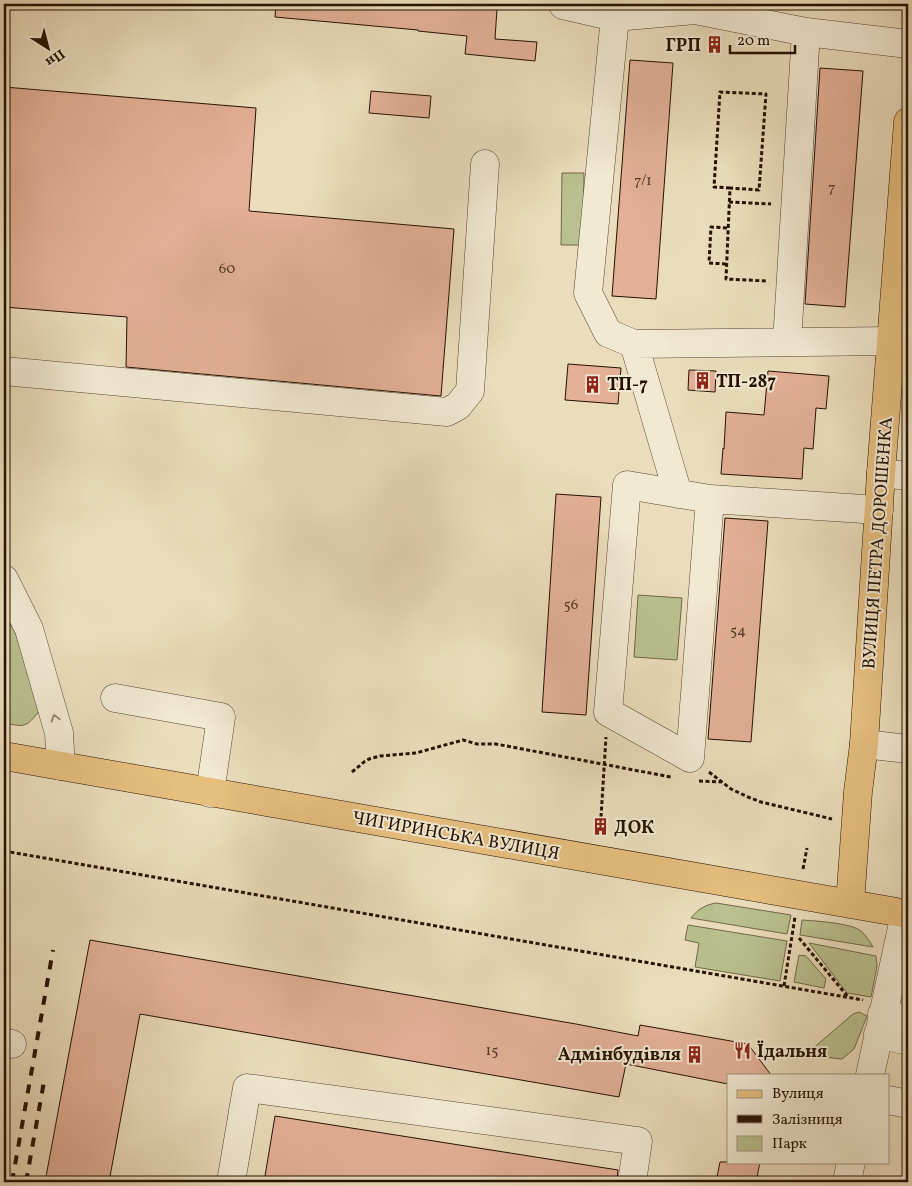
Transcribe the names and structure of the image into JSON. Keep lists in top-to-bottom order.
{
  "streets": {
    "main road": ["ВУЛИЦЯ ПЕТРА ДОРОШЕНКА", "ЧИГИРИНСЬКА ВУЛИЦЯ"]
  },
  "crossings": [
    ["ВУЛИЦЯ ПЕТРА ДОРОШЕНКА", "ЧИГИРИНСЬКА ВУЛИЦЯ"]
  ],
  "places": {
    "building": [
      "ГРП",
      "ТП-287",
      "ТП-7",
      "ДОК",
      "Адмінбудівля"
    ],
    "restaurant": ["Їдальня"]
  },
  "house_numbers": [
    "7/1",
    "7",
    "60",
    "56",
    "54",
    "15"
  ],
  "legend": ["Вулиця", "Залізниця", "Парк"],
  "scale_bar": "20 m",
  "north": "bottom right"
}
